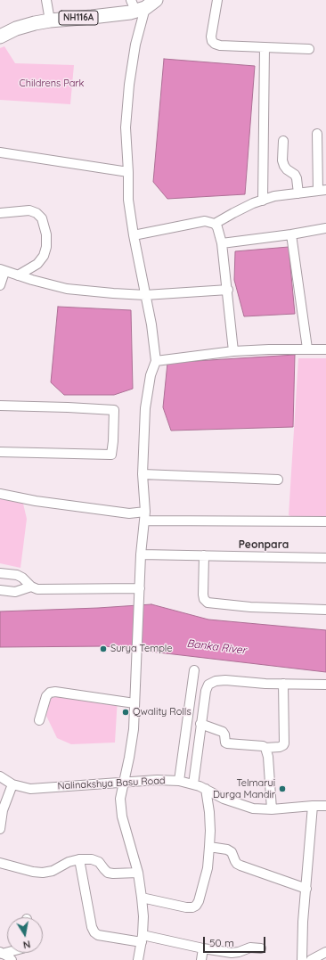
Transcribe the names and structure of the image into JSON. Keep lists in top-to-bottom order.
{
  "streets": {
    "highway": ["NH116A"],
    "street": ["Nalinakshya Basu Road"]
  },
  "districts": ["Peonpara"],
  "water": ["Banka River"],
  "parks": ["Childrens Park"],
  "places": ["Surya Temple", "Qwality Rolls", "Telmarui Durga Mandir"],
  "scale_bar": "50 m",
  "north": "bottom"
}
